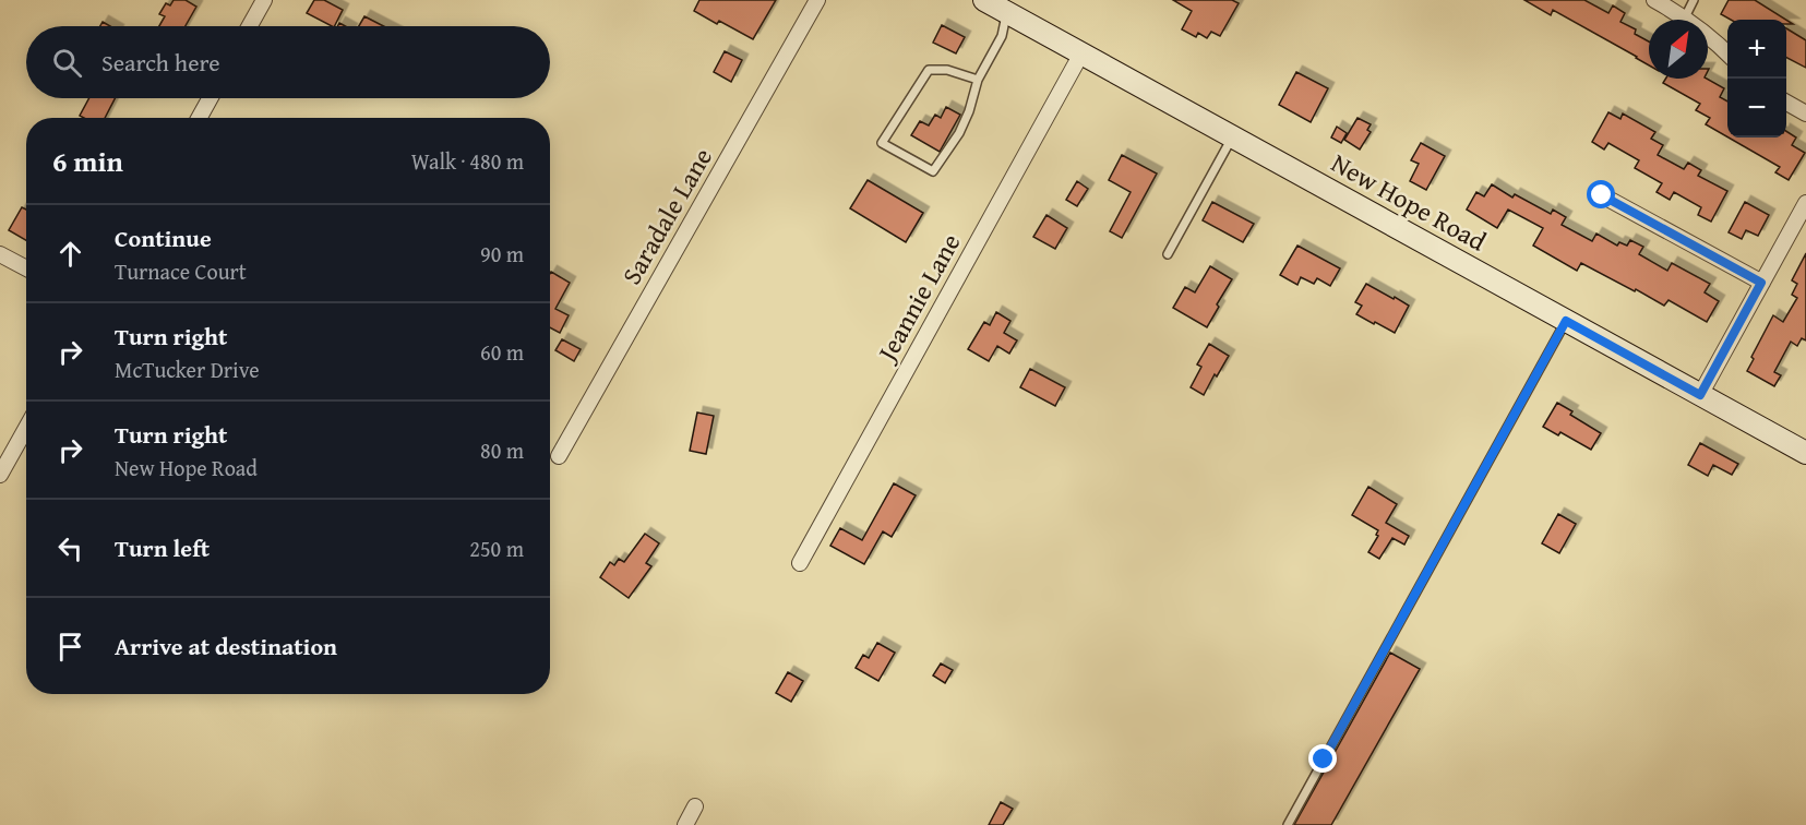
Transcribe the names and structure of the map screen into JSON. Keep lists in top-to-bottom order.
{
  "streets": {
    "main road": ["New Hope Road"],
    "street": ["Saradale Lane", "Jeannie Lane"]
  },
  "crossings": [
    ["New Hope Road", "Jeannie Lane"]
  ],
  "north": "top right",
  "page": {
    "map_buttons": ["+", "−"],
    "search": "Search here",
    "heading": ["6 min", "Walk · 480 m"],
    "list": [
      ["Continue", "Turnace Court", "90 m"],
      ["Turn right", "McTucker Drive", "60 m"],
      ["Turn right", "New Hope Road", "80 m"],
      ["Turn left", "250 m"],
      "Arrive at destination"
    ]
  }
}
